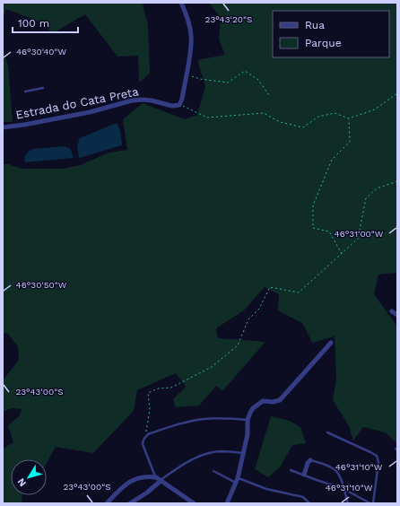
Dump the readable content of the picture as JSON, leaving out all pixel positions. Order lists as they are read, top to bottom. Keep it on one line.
{"streets":{"street":["Estrada do Cata Preta"]},"legend":["Rua","Parque"],"scale_bar":"100 m","north":"bottom left","coordinates":["23°43'20\"S","46°30'40\"W","46°31'00\"W","46°30'50\"W","23°43'00\"S","46°31'10\"W"]}
